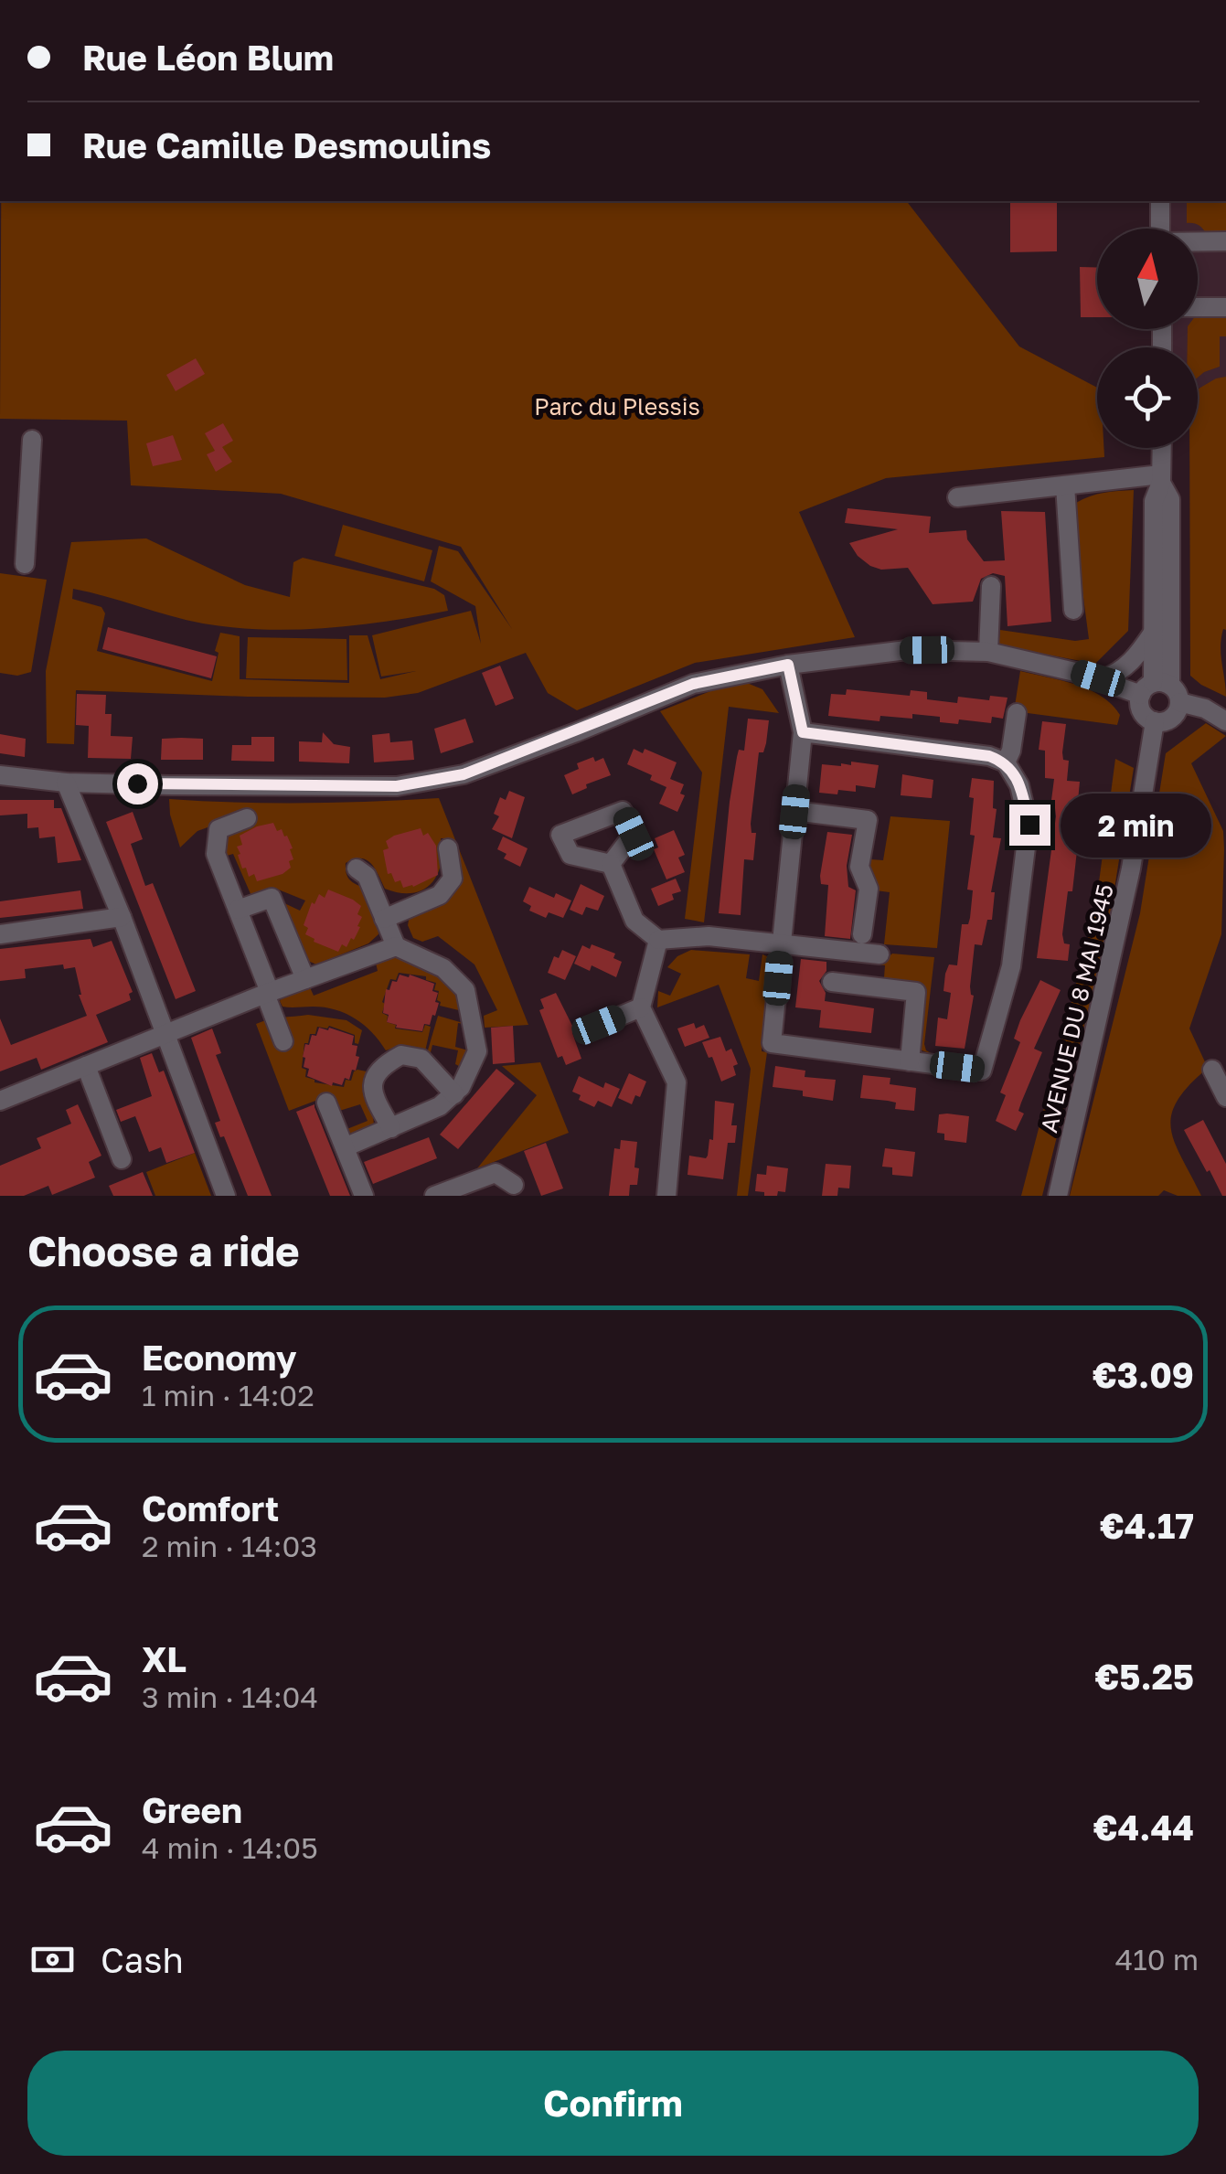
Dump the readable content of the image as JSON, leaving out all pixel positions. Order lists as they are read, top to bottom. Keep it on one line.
{"streets":{"street":["AVENUE DU 8 MAI 1945"]},"parks":["Parc du Plessis"],"north":"top","page":{"banner":["Rue Léon Blum","Rue Camille Desmoulins"],"bubble":"2 min","heading":"Choose a ride","list":[{"name":"Economy","note":"1 min · 14:02","value":"€3.09"},{"name":"Comfort","note":"2 min · 14:03","value":"€4.17"},{"name":"XL","note":"3 min · 14:04","value":"€5.25"},{"name":"Green","note":"4 min · 14:05","value":"€4.44"}],"pay":["Cash","410 m"],"buttons":"Confirm"}}
